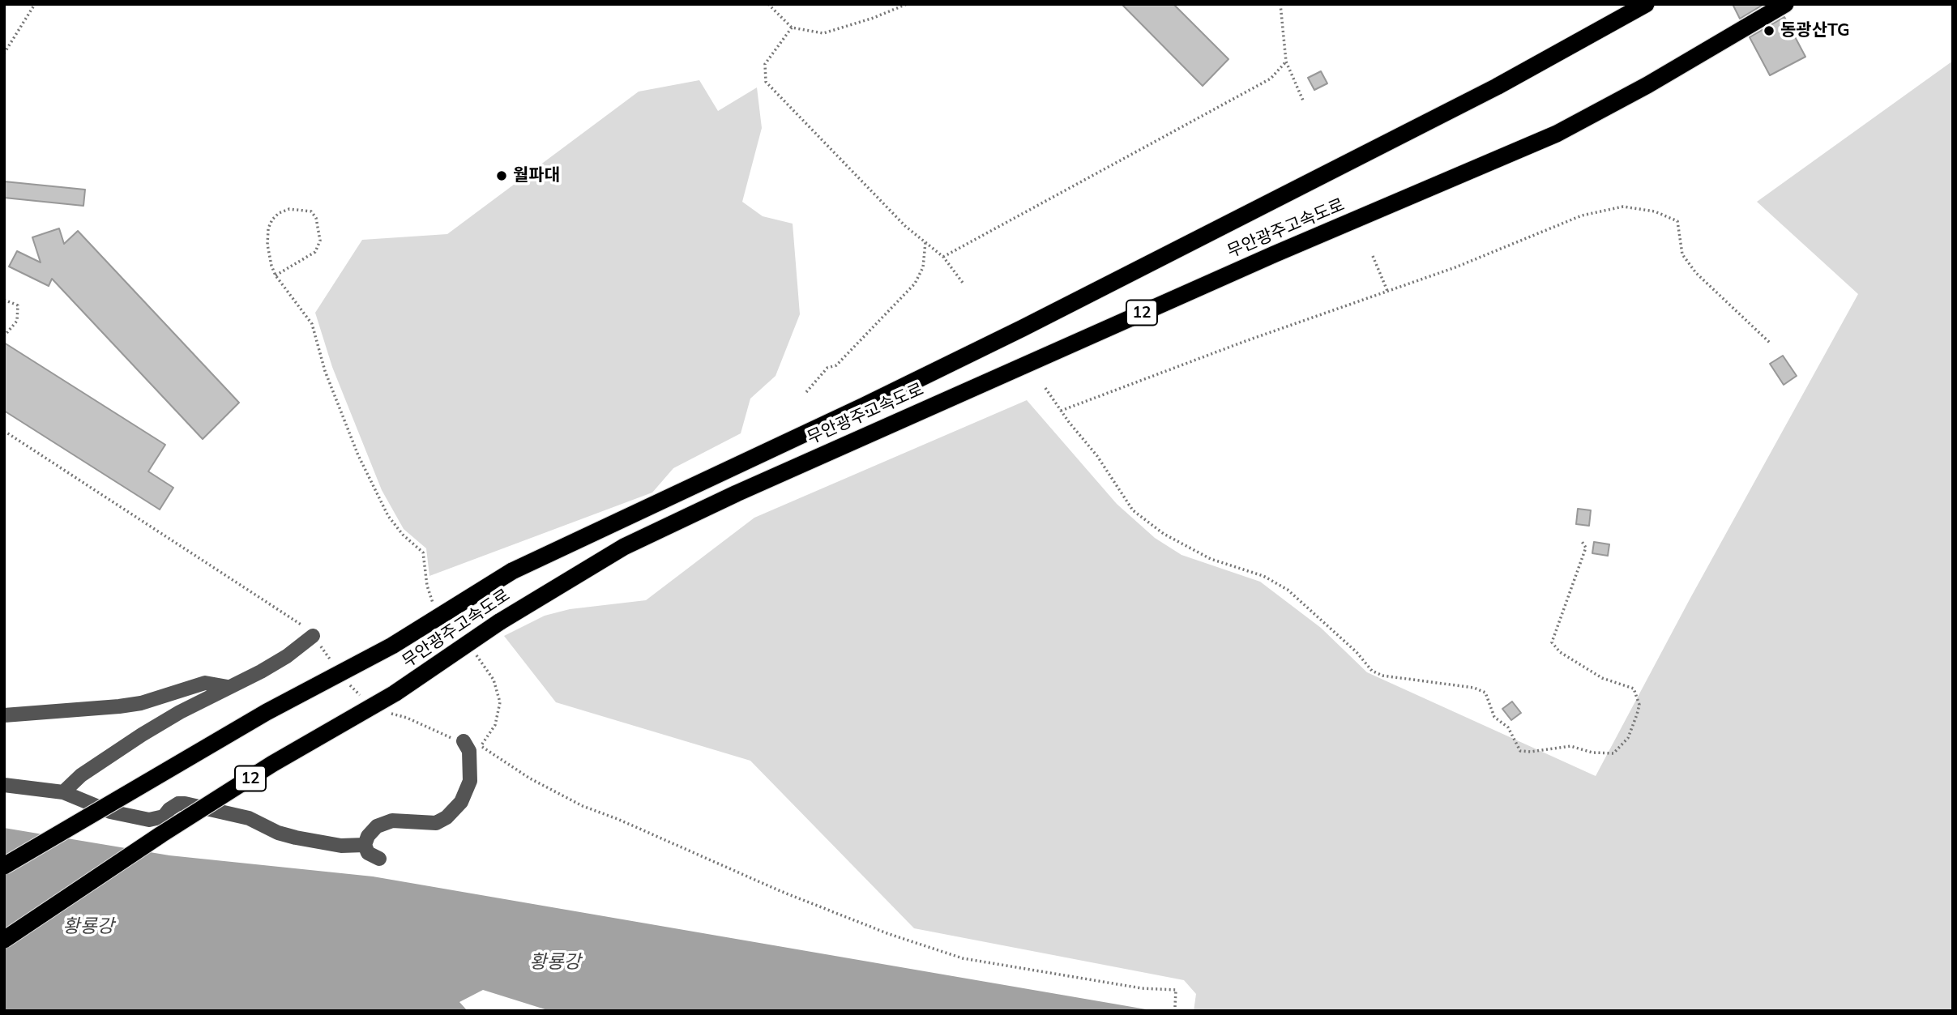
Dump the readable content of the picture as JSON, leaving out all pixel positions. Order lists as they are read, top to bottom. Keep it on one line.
{"streets":{"highway":["무안광주고속도로","12"]},"water":["황룡강"],"places":["동광산TG","월파대"]}
